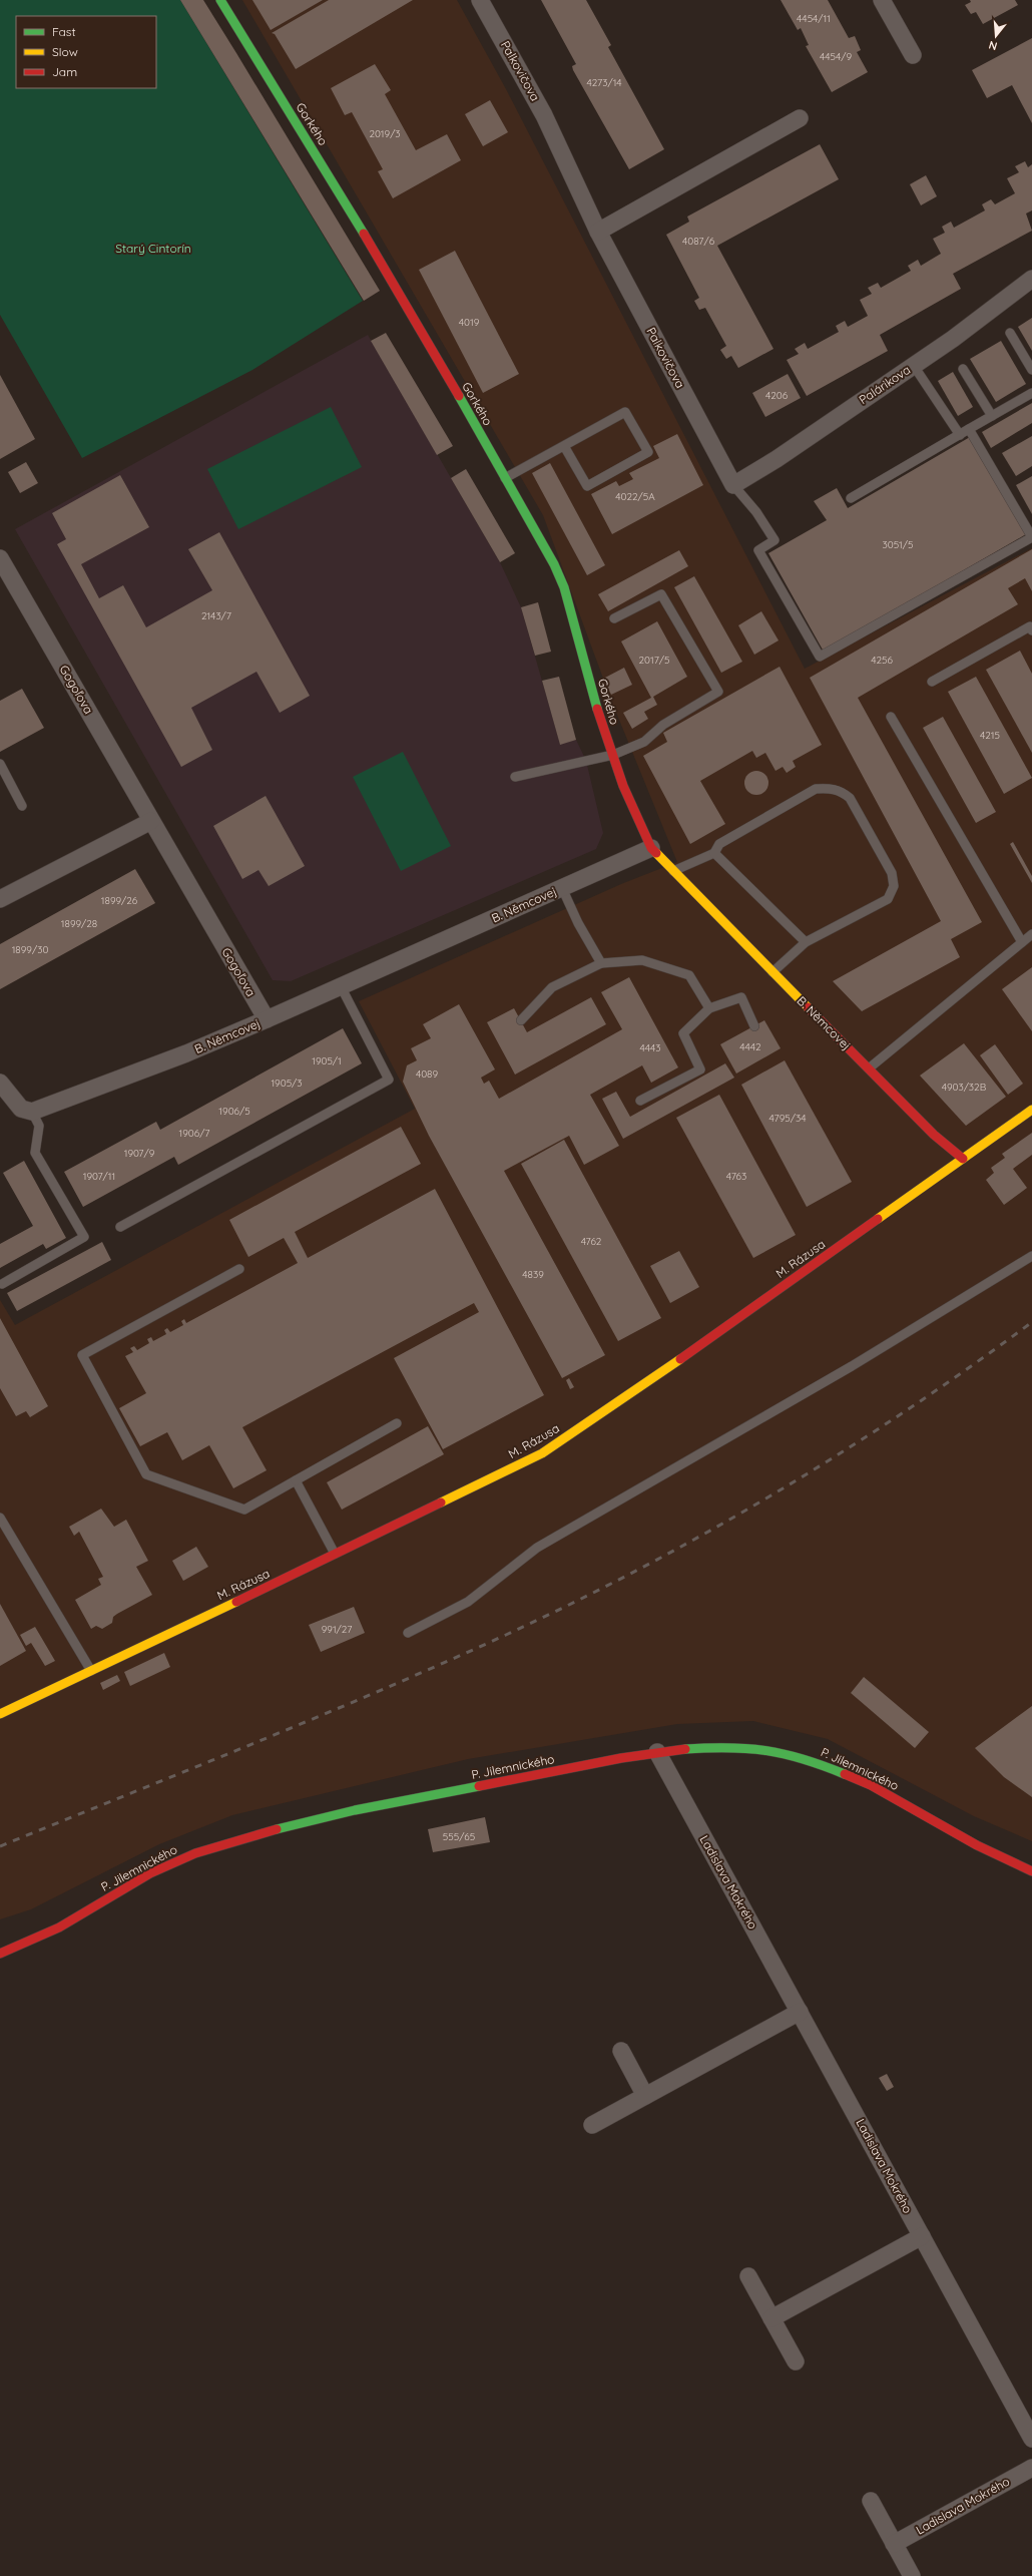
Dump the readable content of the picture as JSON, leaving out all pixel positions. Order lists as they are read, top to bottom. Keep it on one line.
{"streets":{"street":["Palkovičova","Gorkého","Palárikova","Gogoľova","B. Němcovej","M. Rázusa","P. Jilemnického","Ladislava Mokrého"]},"crossings":[["Palkovičova","Palárikova"],["Gorkého","B. Němcovej"],["Gogoľova","B. Němcovej"],["B. Němcovej","M. Rázusa"],["P. Jilemnického","Ladislava Mokrého"]],"parks":["Starý Cintorín"],"house_numbers":["4454/11","4454/9","4273/14","2019/3","4087/6","4019","4206","4022/5A","3051/5","2143/7","2017/5","4256","4215","1899/26","1899/28","1899/30","4442","4443","1905/1","4089","1905/3","4903/32B","1906/5","4795/34","1906/7","1907/9","1907/11","4763","4762","4839","991/27","555/65"],"legend":["Fast","Slow","Jam"],"north":"bottom"}
